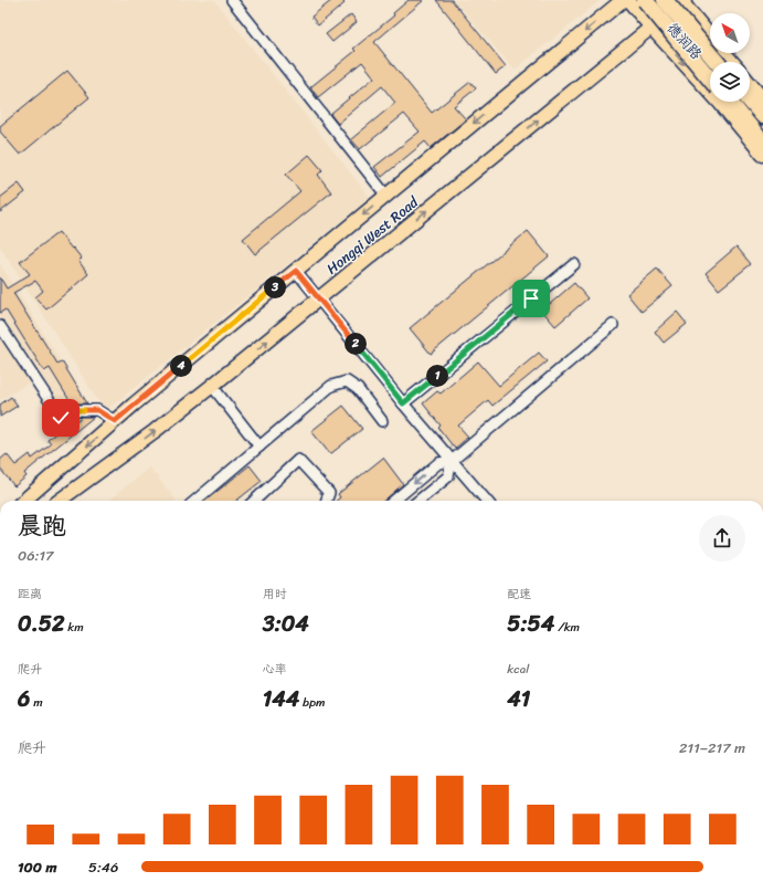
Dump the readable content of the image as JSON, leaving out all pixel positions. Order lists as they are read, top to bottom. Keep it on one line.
{"streets":{"main road":["德润路","Hongqi West Road"]},"crossings":[["德润路","Hongqi West Road"]],"north":"top left","page":{"pins":["3","2","4","1"],"heading":["晨跑","06:17"],"stats":[["距离","0.52 km"],["用时","3:04"],["配速","5:54 /km"],["爬升","6 m"],["心率","144 bpm"],["kcal","41"]],"chart":["爬升","211–217 m"],"list":[{"name":"100 m","note":"5:46"}]}}
